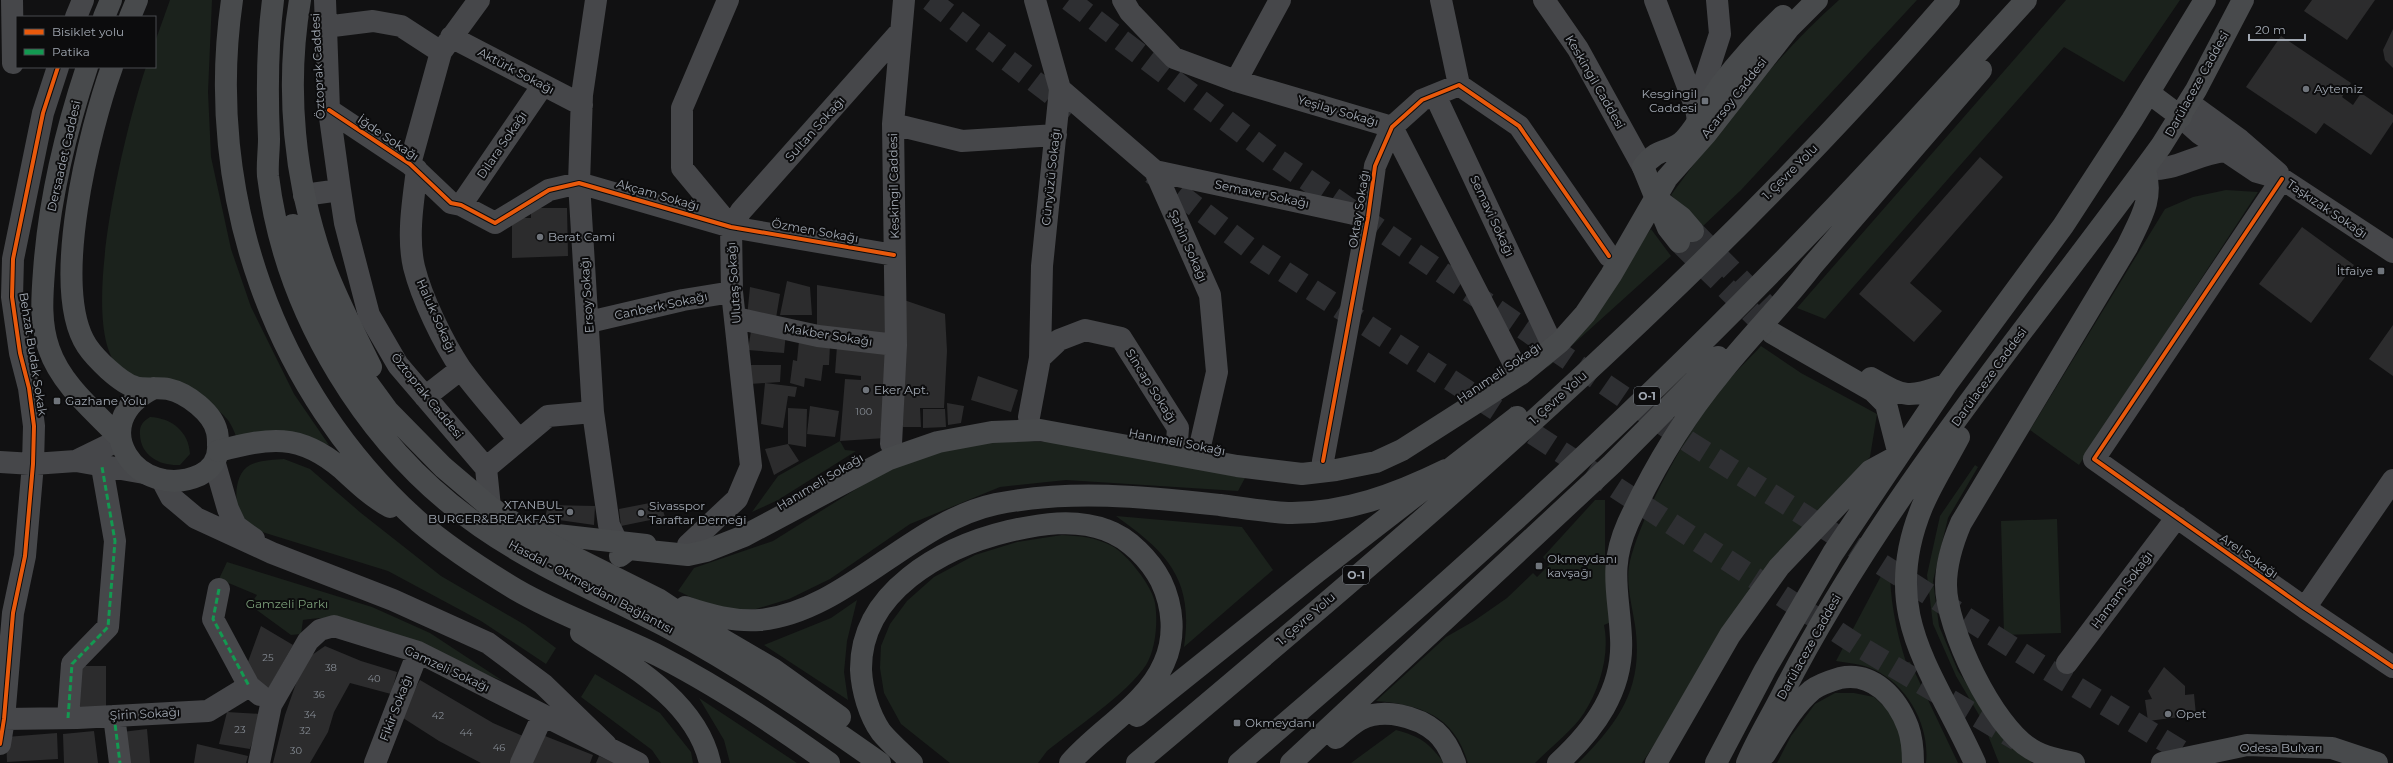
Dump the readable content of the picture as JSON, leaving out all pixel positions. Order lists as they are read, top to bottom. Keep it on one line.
{"streets":{"main road":["Darülaceze Caddesi","Acarsoy Caddesi","Dersaadet Caddesi","1. Çevre Yolu","Hanımeli Sokağı","O-1","Hasdal - Okmeydanı Bağlantısı","Odesa Bulvarı"],"street":["Öztoprak Caddesi","Aktürk Sokağı","Keskingil Caddesi","Yeşilay Sokağı","Sultan Sokağı","İğde Sokağı","Dilara Sokağı","Günyüzü Sokağı","Semaver Sokağı","Akçam Sokağı","Oktay Sokağı","Taşkızak Sokağı","Semavi Sokağı","Özmen Sokağı","Şahin Sokağı","Ulutaş Sokağı","Ersoy Sokağı","Canberk Sokağı","Haluk Sokağı","Makber Sokağı","Behzat Budak Sokak","Sincap Sokağı","Arel Sokağı","Hamam Sokağı","Gamzeli Sokağı","Fikir Sokağı","Şirin Sokağı"]},"crossings":[["Öztoprak Caddesi","Aktürk Sokağı"],["Öztoprak Caddesi","İğde Sokağı"],["Aktürk Sokağı","Dilara Sokağı"],["Aktürk Sokağı","Ersoy Sokağı"],["Aktürk Sokağı","Haluk Sokağı"],["Keskingil Caddesi","Acarsoy Caddesi"],["Keskingil Caddesi","Sultan Sokağı"],["Keskingil Caddesi","Özmen Sokağı"],["Keskingil Caddesi","Makber Sokağı"],["Keskingil Caddesi","Hanımeli Sokağı"],["Darülaceze Caddesi","Taşkızak Sokağı"],["Acarsoy Caddesi","Hanımeli Sokağı"],["Yeşilay Sokağı","Oktay Sokağı"],["Yeşilay Sokağı","Hanımeli Sokağı"],["Sultan Sokağı","Akçam Sokağı"],["Sultan Sokağı","Özmen Sokağı"],["Sultan Sokağı","Ulutaş Sokağı"],["İğde Sokağı","Dilara Sokağı"],["İğde Sokağı","Akçam Sokağı"],["İğde Sokağı","Ersoy Sokağı"],["İğde Sokağı","Haluk Sokağı"],["Günyüzü Sokağı","Şahin Sokağı"],["Günyüzü Sokağı","Sincap Sokağı"],["Semaver Sokağı","Oktay Sokağı"],["Semaver Sokağı","Şahin Sokağı"],["Akçam Sokağı","Özmen Sokağı"],["Akçam Sokağı","Ulutaş Sokağı"],["Akçam Sokağı","Ersoy Sokağı"],["Oktay Sokağı","Semavi Sokağı"],["Oktay Sokağı","Hanımeli Sokağı"],["Taşkızak Sokağı","Arel Sokağı"],["Semavi Sokağı","Hanımeli Sokağı"],["Özmen Sokağı","Ulutaş Sokağı"],["Şahin Sokağı","Hanımeli Sokağı"],["Ulutaş Sokağı","Canberk Sokağı"],["Ulutaş Sokağı","Makber Sokağı"],["Ulutaş Sokağı","Hanımeli Sokağı"],["Ersoy Sokağı","Canberk Sokağı"],["Ersoy Sokağı","Hanımeli Sokağı"],["Behzat Budak Sokak","Şirin Sokağı"],["Hanımeli Sokağı","Sincap Sokağı"],["Arel Sokağı","Hamam Sokağı"],["Gamzeli Sokağı","Fikir Sokağı"]],"parks":["Gamzeli Parkı"],"places":{"other":["Aytemiz","Berat Cami","Eker Apt.","XTANBUL BURGER&BREAKFAST","Sivasspor Taraftar Derneği","Opet"],"transit":["Kesgingil Caddesi","İtfaiye","Gazhane Yolu","Okmeydanı kavşağı","Okmeydanı"]},"house_numbers":["100","25","38","40","36","34","42","23","32","44","46","30"],"legend":["Bisiklet yolu","Patika"],"scale_bar":"20 m"}
